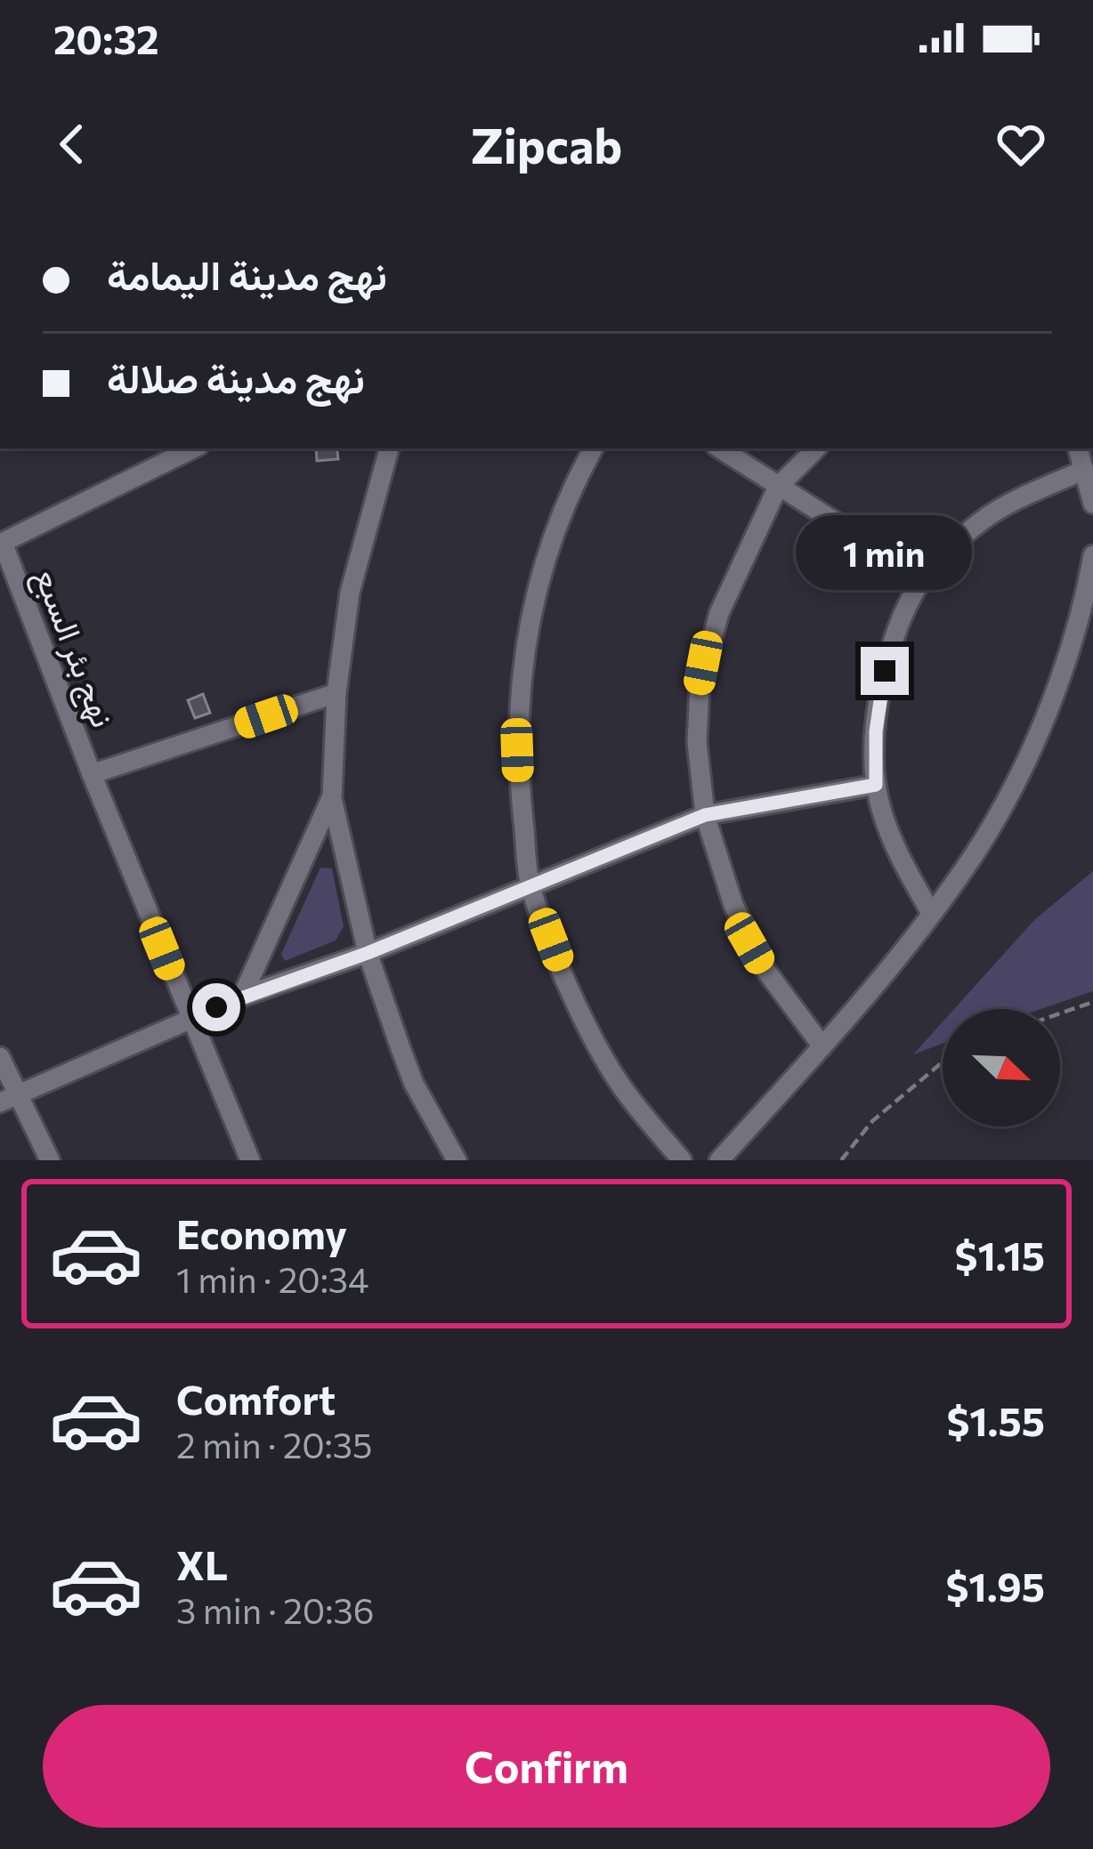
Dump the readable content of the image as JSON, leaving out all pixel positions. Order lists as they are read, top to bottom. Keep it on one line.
{"streets":{"street":["نهج بئر السبع"]},"north":"bottom right","page":{"status":"20:32","header":"Zipcab","banner":["نهج مدينة اليمامة","نهج مدينة صلالة"],"bubble":"1 min","list":[{"name":"Economy","note":"1 min · 20:34","value":"$1.15"},{"name":"Comfort","note":"2 min · 20:35","value":"$1.55"},{"name":"XL","note":"3 min · 20:36","value":"$1.95"}],"buttons":"Confirm"}}
